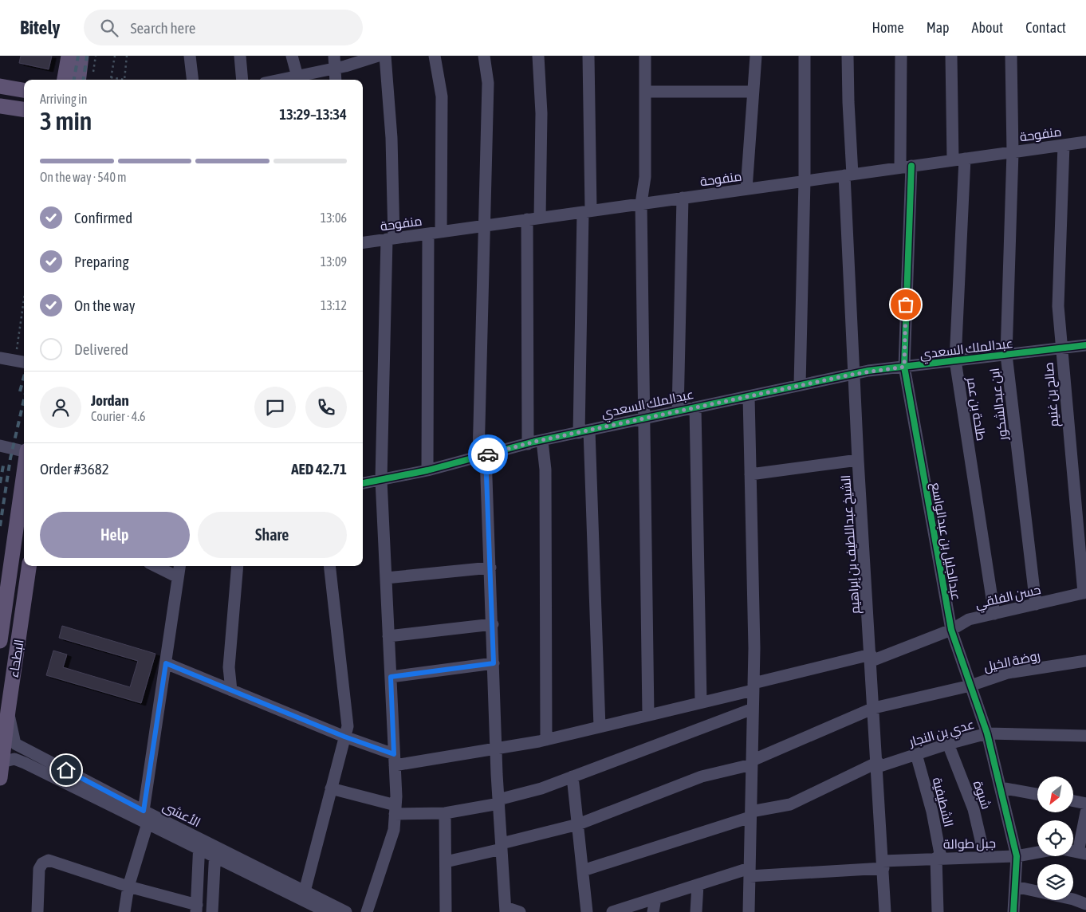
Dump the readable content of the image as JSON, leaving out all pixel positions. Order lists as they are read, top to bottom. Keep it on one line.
{"streets":{"main road":["البطحاء"],"street":["منفوحة","عبدالملك السعدي","صالح بن غنيم","ابن عبدالشكور","طلحة بن عمر","عبدالجليل بن عبدالواسع","الشيخ عبداللطيف بن إبراهيم","حسن الفلقي","روضة الخيل","عدي بن النجار","شبوة","الشطيفية","الأعشى","جبل طوالة"]},"crossings":[["منفوحة","صالح بن غنيم"],["منفوحة","ابن عبدالشكور"],["منفوحة","طلحة بن عمر"],["منفوحة","عبدالجليل بن عبدالواسع"],["منفوحة","الشيخ عبداللطيف بن إبراهيم"],["عبدالملك السعدي","صالح بن غنيم"],["عبدالملك السعدي","ابن عبدالشكور"],["عبدالملك السعدي","طلحة بن عمر"],["عبدالملك السعدي","عبدالجليل بن عبدالواسع"],["عبدالملك السعدي","الشيخ عبداللطيف بن إبراهيم"],["صالح بن غنيم","حسن الفلقي"],["ابن عبدالشكور","حسن الفلقي"],["طلحة بن عمر","حسن الفلقي"],["عبدالجليل بن عبدالواسع","حسن الفلقي"],["عبدالجليل بن عبدالواسع","روضة الخيل"],["عبدالجليل بن عبدالواسع","عدي بن النجار"],["عبدالجليل بن عبدالواسع","جبل طوالة"],["الشيخ عبداللطيف بن إبراهيم","حسن الفلقي"],["الشيخ عبداللطيف بن إبراهيم","روضة الخيل"],["الشيخ عبداللطيف بن إبراهيم","عدي بن النجار"],["الشيخ عبداللطيف بن إبراهيم","جبل طوالة"],["البطحاء","الأعشى"],["عدي بن النجار","شبوة"],["عدي بن النجار","الشطيفية"],["شبوة","جبل طوالة"],["الشطيفية","جبل طوالة"]],"north":"bottom left","page":{"header":"Bitely","search":"Search here","nav":["Home","Map","About","Contact"],"heading":["3 min","Arriving in","13:29–13:34"],"panel":["Jordan","Courier · 4.6","Order #3682","AED 42.71"],"bar":"On the way · 540 m","list":[["Confirmed","13:06"],["Preparing","13:09"],["On the way","13:12"],"Delivered"],"buttons":["Help","Share"]}}
